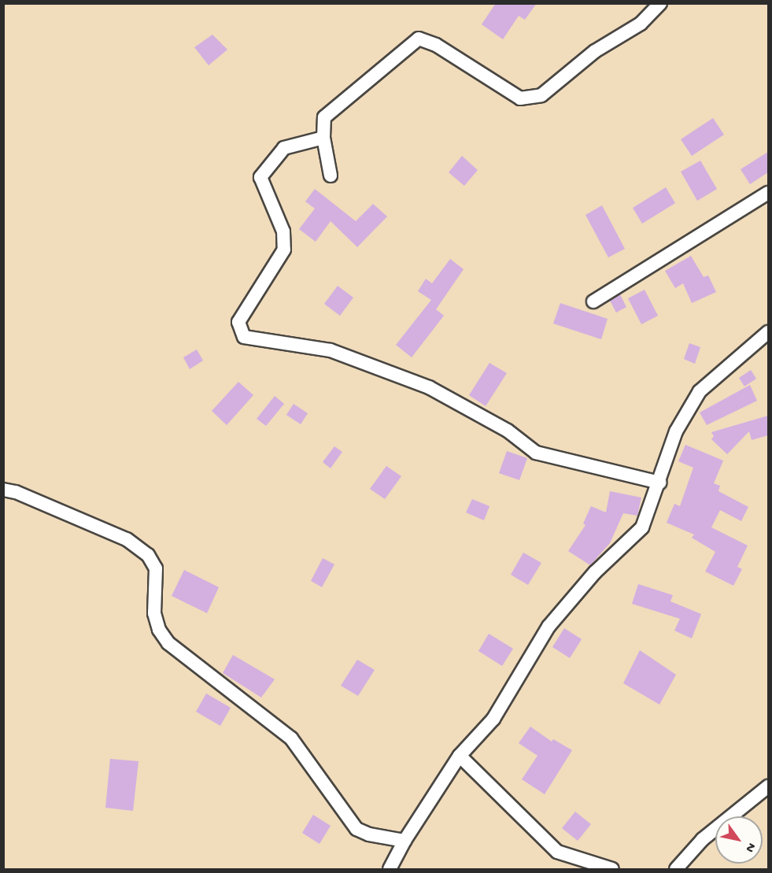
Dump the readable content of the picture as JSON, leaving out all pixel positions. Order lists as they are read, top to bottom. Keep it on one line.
{"north":"bottom right"}
